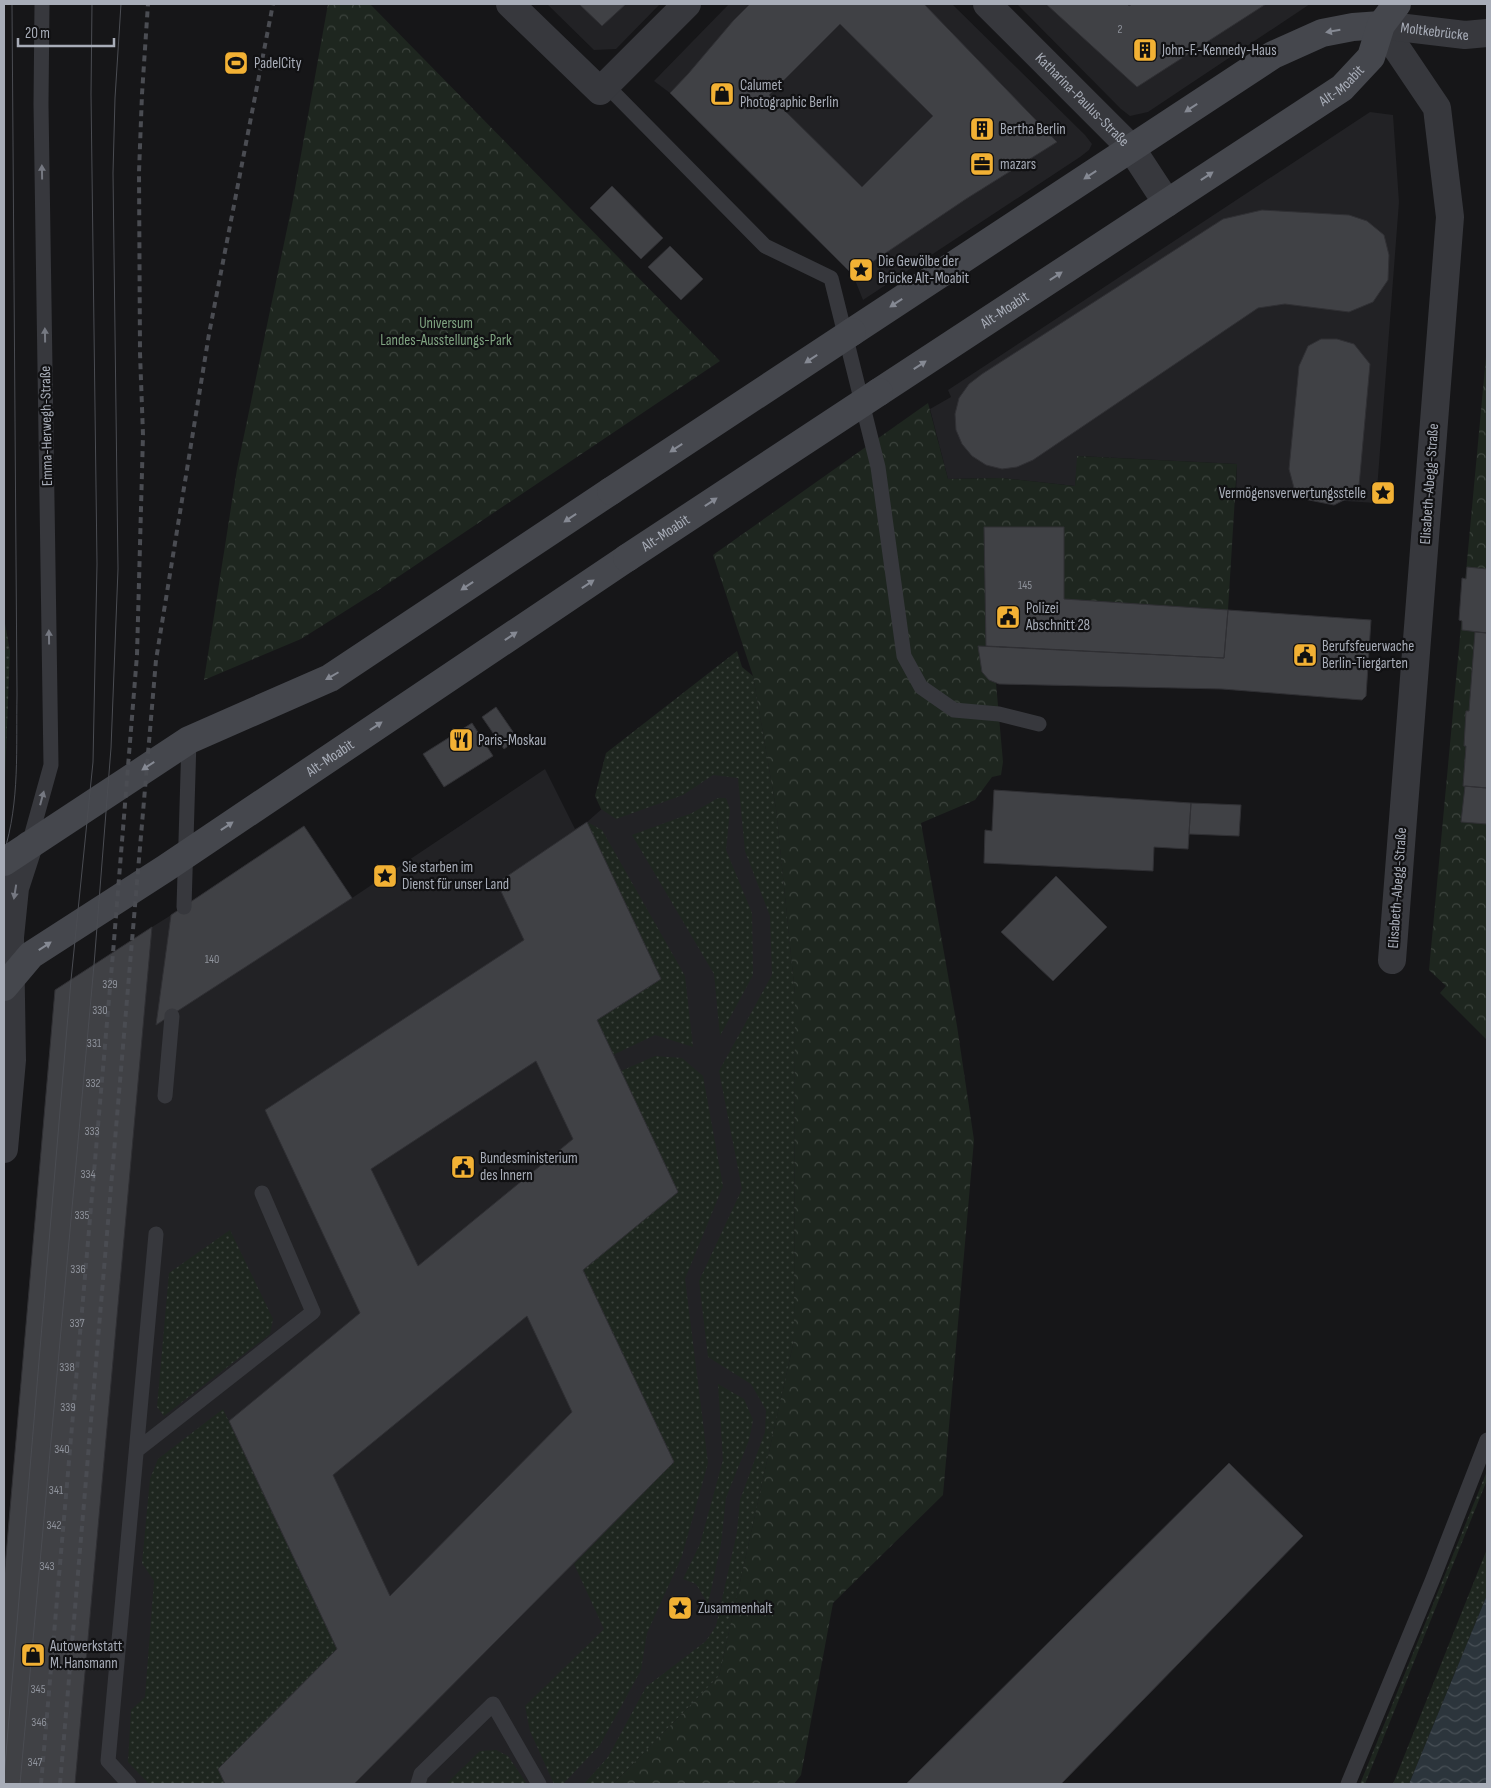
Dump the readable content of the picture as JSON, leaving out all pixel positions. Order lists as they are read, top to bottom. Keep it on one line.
{"streets":{"street":["Moltkebrücke","Alt-Moabit","Katharina-Paulus-Straße","Elisabeth-Abegg-Straße"],"lane":["Emma-Herwegh-Straße"]},"crossings":[["Moltkebrücke","Alt-Moabit"],["Moltkebrücke","Elisabeth-Abegg-Straße"],["Alt-Moabit","Katharina-Paulus-Straße"],["Alt-Moabit","Elisabeth-Abegg-Straße"]],"one_way":["Emma-Herwegh-Straße"],"parks":["Universum Landes-Ausstellungs-Park"],"places":{"building":["John-F.-Kennedy-Haus","Bertha Berlin"],"sports":["PadelCity"],"shop":["Calumet Photographic Berlin","Autowerkstatt M. Hansmann"],"office":["mazars"],"place":["Die Gewölbe der Brücke Alt-Moabit","Vermögensverwertungsstelle","Sie starben im Dienst für unser Land","Zusammenhalt"],"public building":["Polizei Abschnitt 28","Berufsfeuerwache Berlin-Tiergarten","Bundesministerium des Innern"],"restaurant":["Paris-Moskau"]},"house_numbers":["2","145","140","329","330","331","332","333","334","335","336","337","338","339","340","341","342","343","345","346","347"],"scale_bar":"20 m"}
